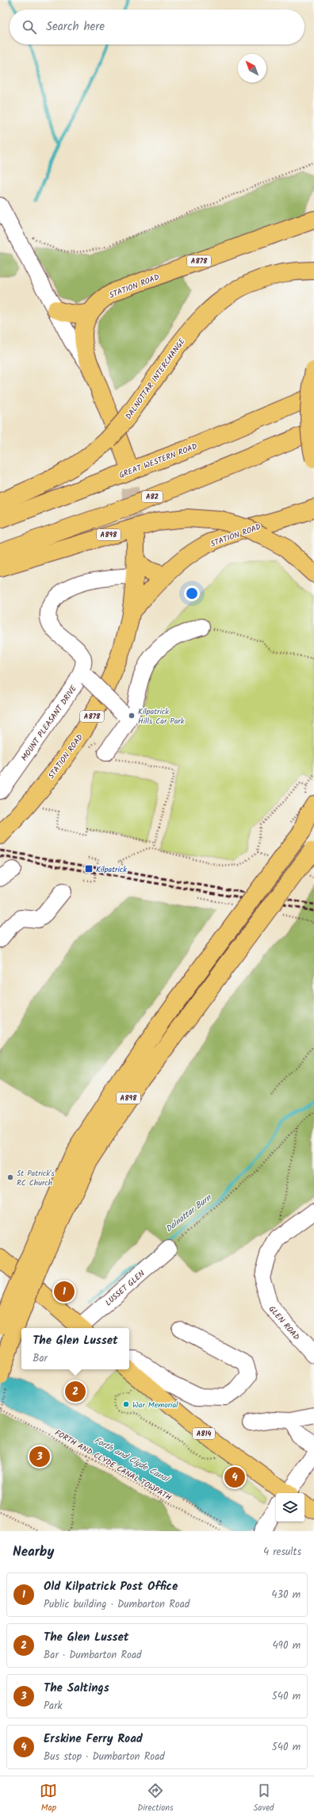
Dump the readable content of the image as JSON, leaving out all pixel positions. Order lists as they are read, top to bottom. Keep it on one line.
{"streets":{"main road":["A878","STATION ROAD","DALNOTTAR INTERCHANGE","GREAT WESTERN ROAD","A82","A898","A814"],"street":["MOUNT PLEASANT DRIVE","LUSSET GLEN","GLEN ROAD"],"path":["FORTH AND CLYDE CANAL TOWPATH"]},"crossings":[["STATION ROAD","MOUNT PLEASANT DRIVE"]],"water":["Dalnottar Burn","Forth and Clyde Canal"],"places":{"other":["Kilpatrick Hills Car Park","St Patrick's RC Church","War Memorial"],"transit":["Kilpatrick"]},"north":"top left","page":{"search":"Search here","pins":["1","2","3","4"],"popup":["The Glen Lusset","Bar"],"heading":["Nearby","4 results"],"list":[{"mark":"1","name":"Old Kilpatrick Post Office","note":"Public building · Dumbarton Road","value":"430 m"},{"mark":"2","name":"The Glen Lusset","note":"Bar · Dumbarton Road","value":"490 m"},{"mark":"3","name":"The Saltings","note":"Park","value":"540 m"},{"mark":"4","name":"Erskine Ferry Road","note":"Bus stop · Dumbarton Road","value":"540 m"}],"nav":["Map","Directions","Saved"]}}
